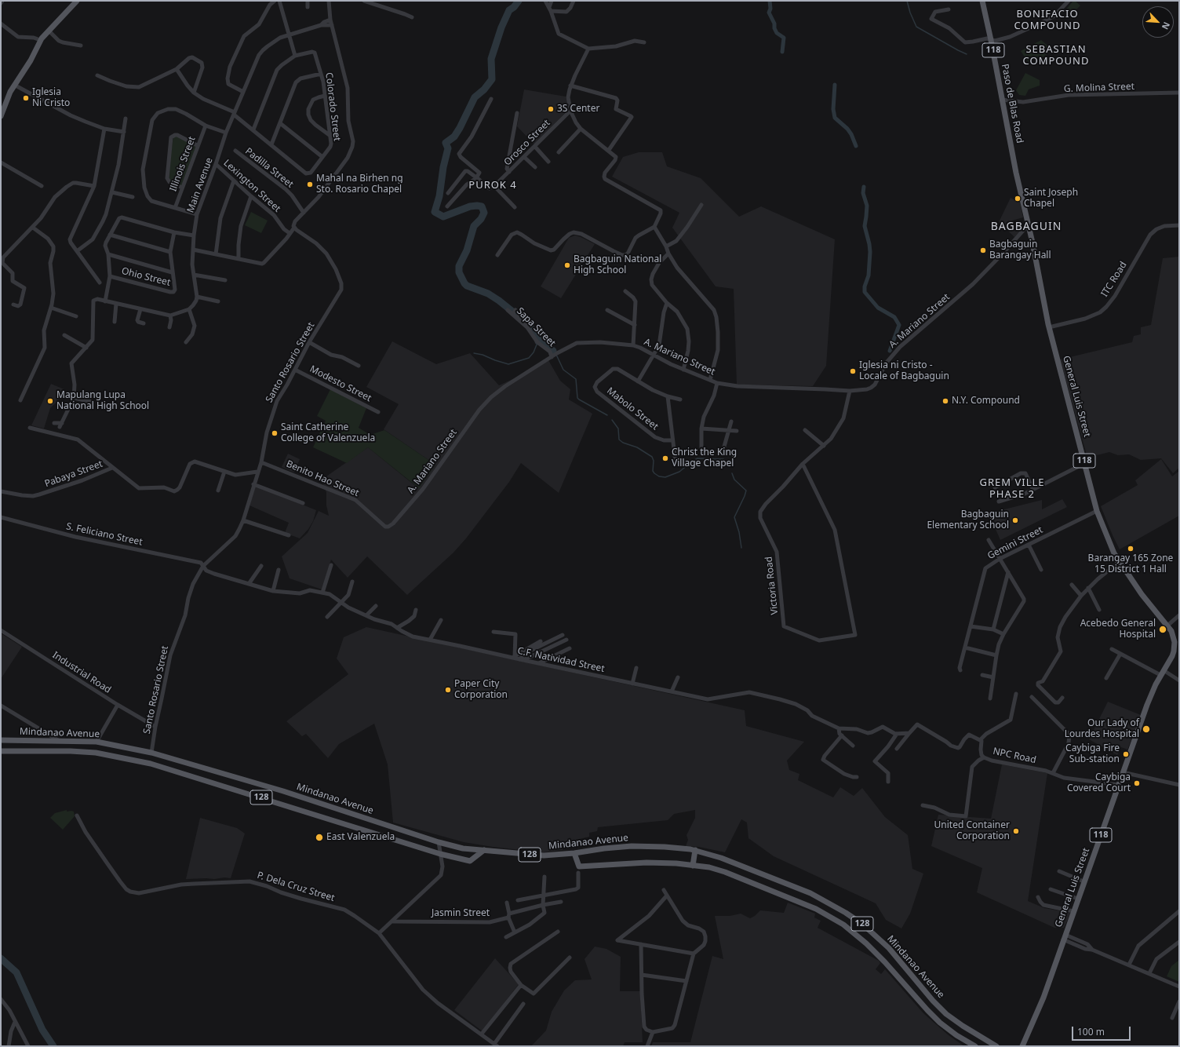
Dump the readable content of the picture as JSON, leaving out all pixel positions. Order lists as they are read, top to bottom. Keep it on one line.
{"streets":{"main road":["118","Paso de Blas Road","General Luis Street","Mindanao Avenue","128"],"street":["G. Molina Street","Colorado Street","Orosco Street","Illinois Street","Padilla Street","Main Avenue","Lexington Street","Ohio Street","ITC Road","A. Mariano Street","Sapa Street","Santo Rosario Street","Modesto Street","Mabolo Street","Pabaya Street","Benito Hao Street","S. Feliciano Street","Gemini Street","Victoria Road","C.F. Natividad Street","Industrial Road","NPC Road","P. Dela Cruz Street","Jasmin Street"]},"crossings":[["G. Molina Street","Paso de Blas Road"],["Paso de Blas Road","General Luis Street"],["Colorado Street","Main Avenue"],["Main Avenue","Lexington Street"],["ITC Road","General Luis Street"],["A. Mariano Street","Sapa Street"],["A. Mariano Street","General Luis Street"],["A. Mariano Street","Benito Hao Street"],["A. Mariano Street","Victoria Road"],["Santo Rosario Street","Modesto Street"],["Santo Rosario Street","Pabaya Street"],["Santo Rosario Street","Benito Hao Street"],["Santo Rosario Street","S. Feliciano Street"],["Santo Rosario Street","C.F. Natividad Street"],["Santo Rosario Street","Industrial Road"],["Santo Rosario Street","Mindanao Avenue"],["General Luis Street","Gemini Street"],["General Luis Street","NPC Road"],["S. Feliciano Street","C.F. Natividad Street"]],"districts":["BONIFACIO COMPOUND","SEBASTIAN COMPOUND","PUROK 4","BAGBAGUIN","GREM VILLE PHASE 2"],"places":["Iglesia Ni Cristo","3S Center","Mahal na Birhen ng Sto. Rosario Chapel","Saint Joseph Chapel","Bagbaguin Barangay Hall","Bagbaguin National High School","Iglesia ni Cristo - Locale of Bagbaguin","Mapulang Lupa National High School","N.Y. Compound","Saint Catherine College of Valenzuela","Christ the King Village Chapel","Bagbaguin Elementary School","Barangay 165 Zone 15 District 1 Hall","Acebedo General Hospital","Paper City Corporation","Our Lady of Lourdes Hospital","Caybiga Fire Sub-station","Caybiga Covered Court","United Container Corporation","East Valenzuela"],"scale_bar":"100 m","north":"bottom right"}
